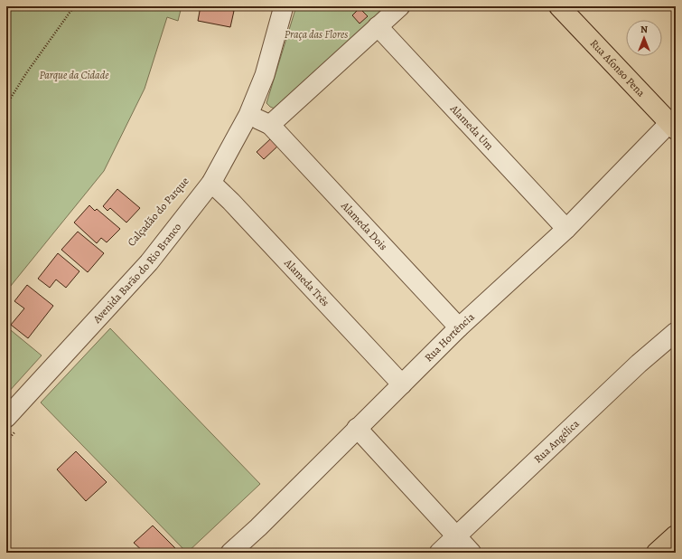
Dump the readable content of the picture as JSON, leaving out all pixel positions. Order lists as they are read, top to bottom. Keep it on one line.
{"streets":{"main road":["Rua Afonso Pena"],"street":["Alameda Um","Alameda Dois","Avenida Barão do Rio Branco","Alameda Três","Rua Hortência","Rua Angélica"]},"crossings":[["Rua Afonso Pena","Rua Hortência"],["Alameda Um","Rua Hortência"],["Alameda Dois","Rua Hortência"],["Avenida Barão do Rio Branco","Alameda Três"],["Alameda Três","Rua Hortência"]],"parks":["Praça das Flores","Parque da Cidade"],"north":"top"}
